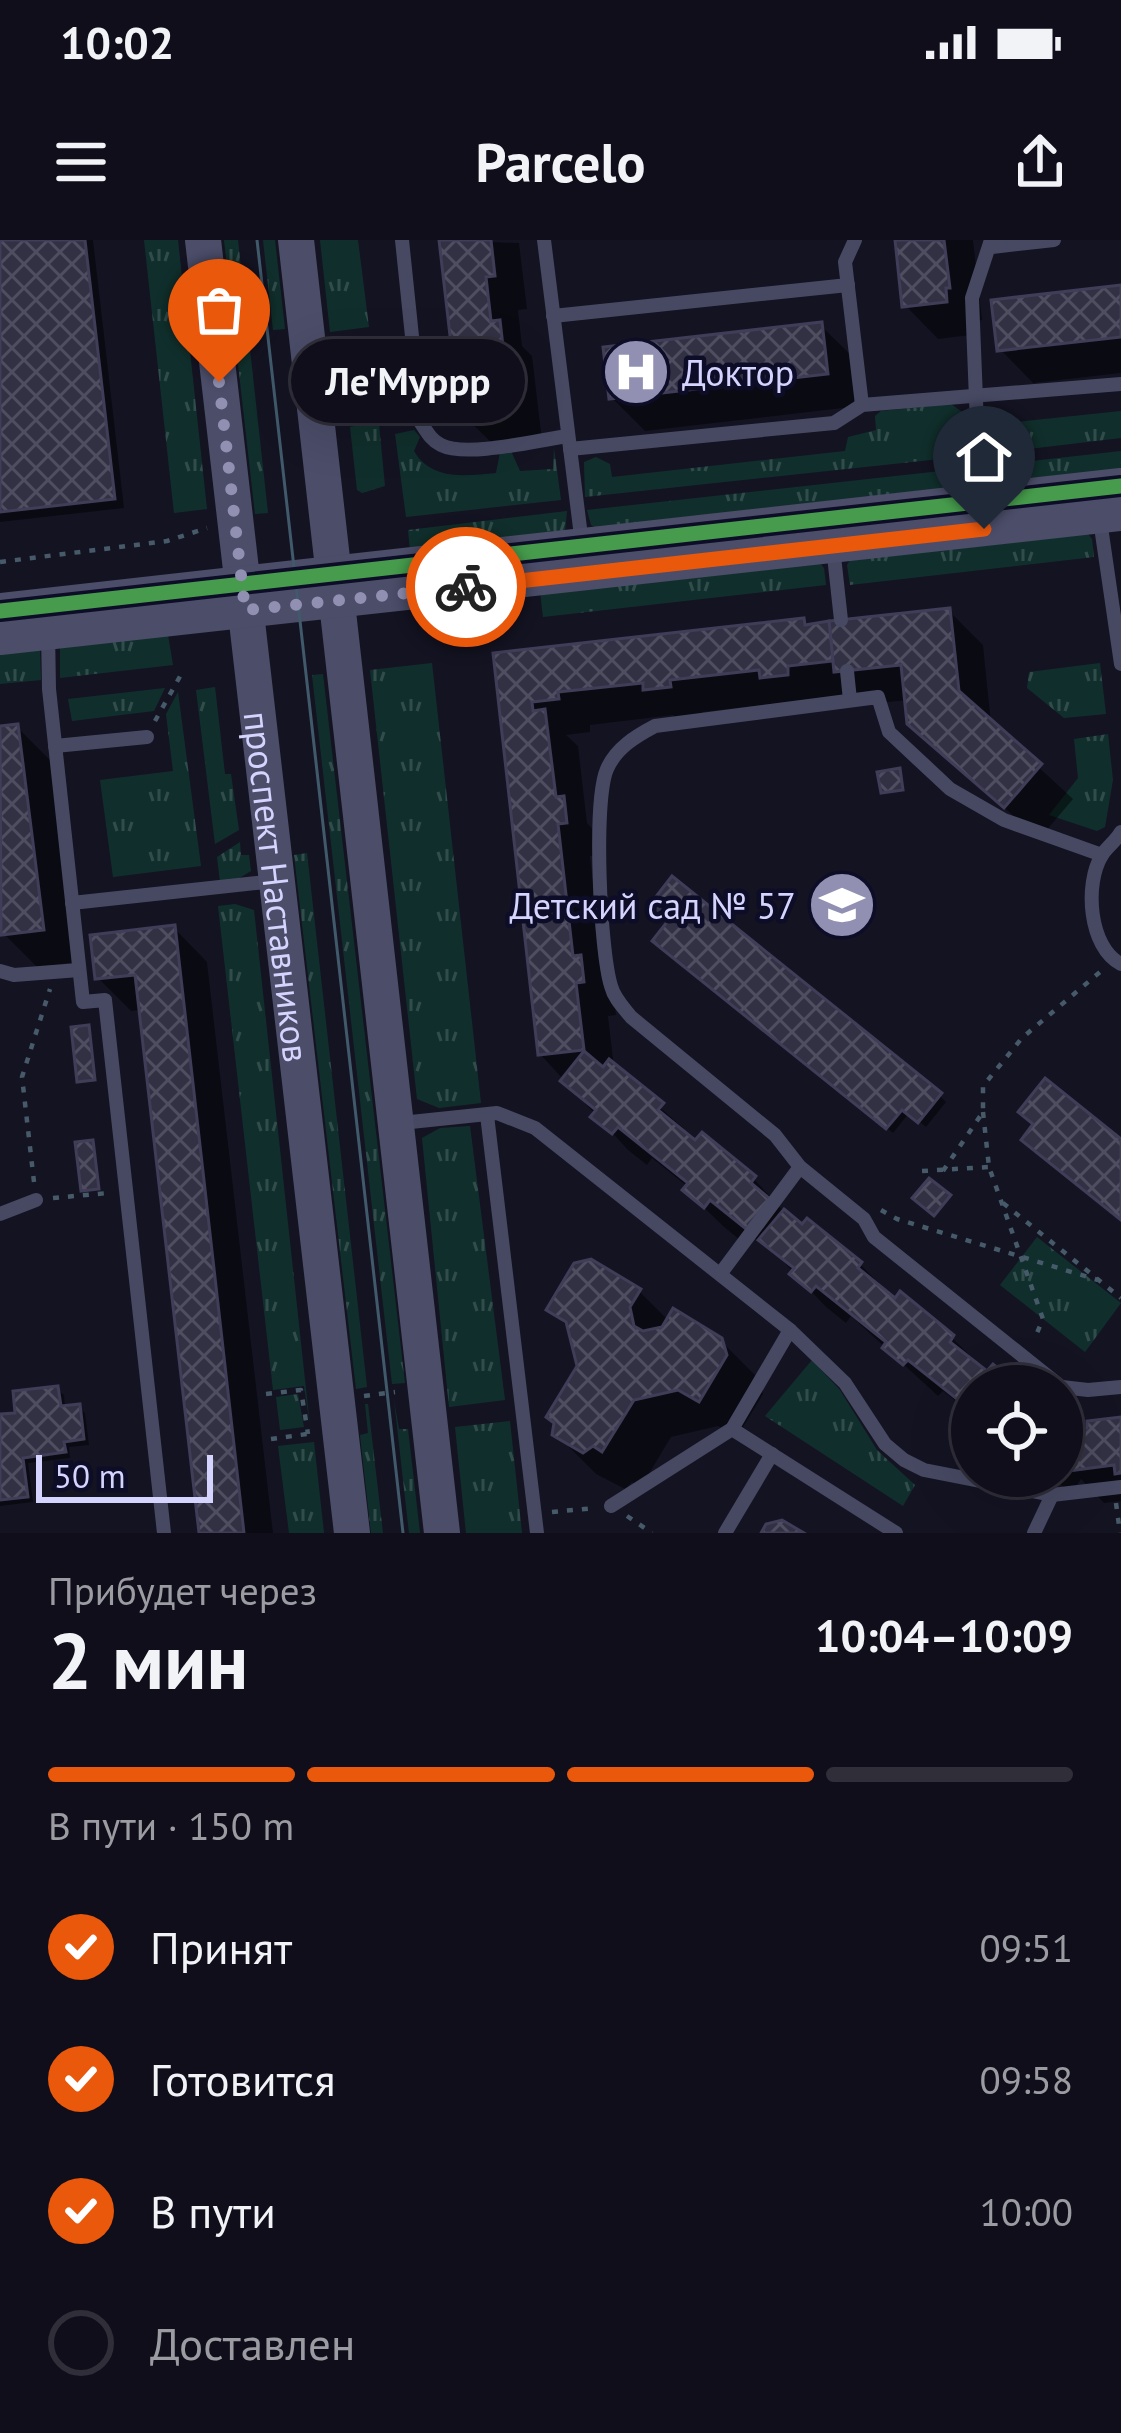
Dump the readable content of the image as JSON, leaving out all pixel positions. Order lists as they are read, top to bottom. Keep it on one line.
{"streets":{"main road":["проспект Наставников"]},"places":{"hospital":["Доктор"],"other":["Ле'Муррр"],"school or university":["Детский сад № 57"]},"scale_bar":"50 m","page":{"status":"10:02","header":"Parcelo","bubble":"Ле'Муррр","scale":"50 m","heading":["2 мин","Прибудет через","10:04–10:09"],"bar":"В пути · 150 m","list":[["Принят","09:51"],["Готовится","09:58"],["В пути","10:00"],"Доставлен"]}}
